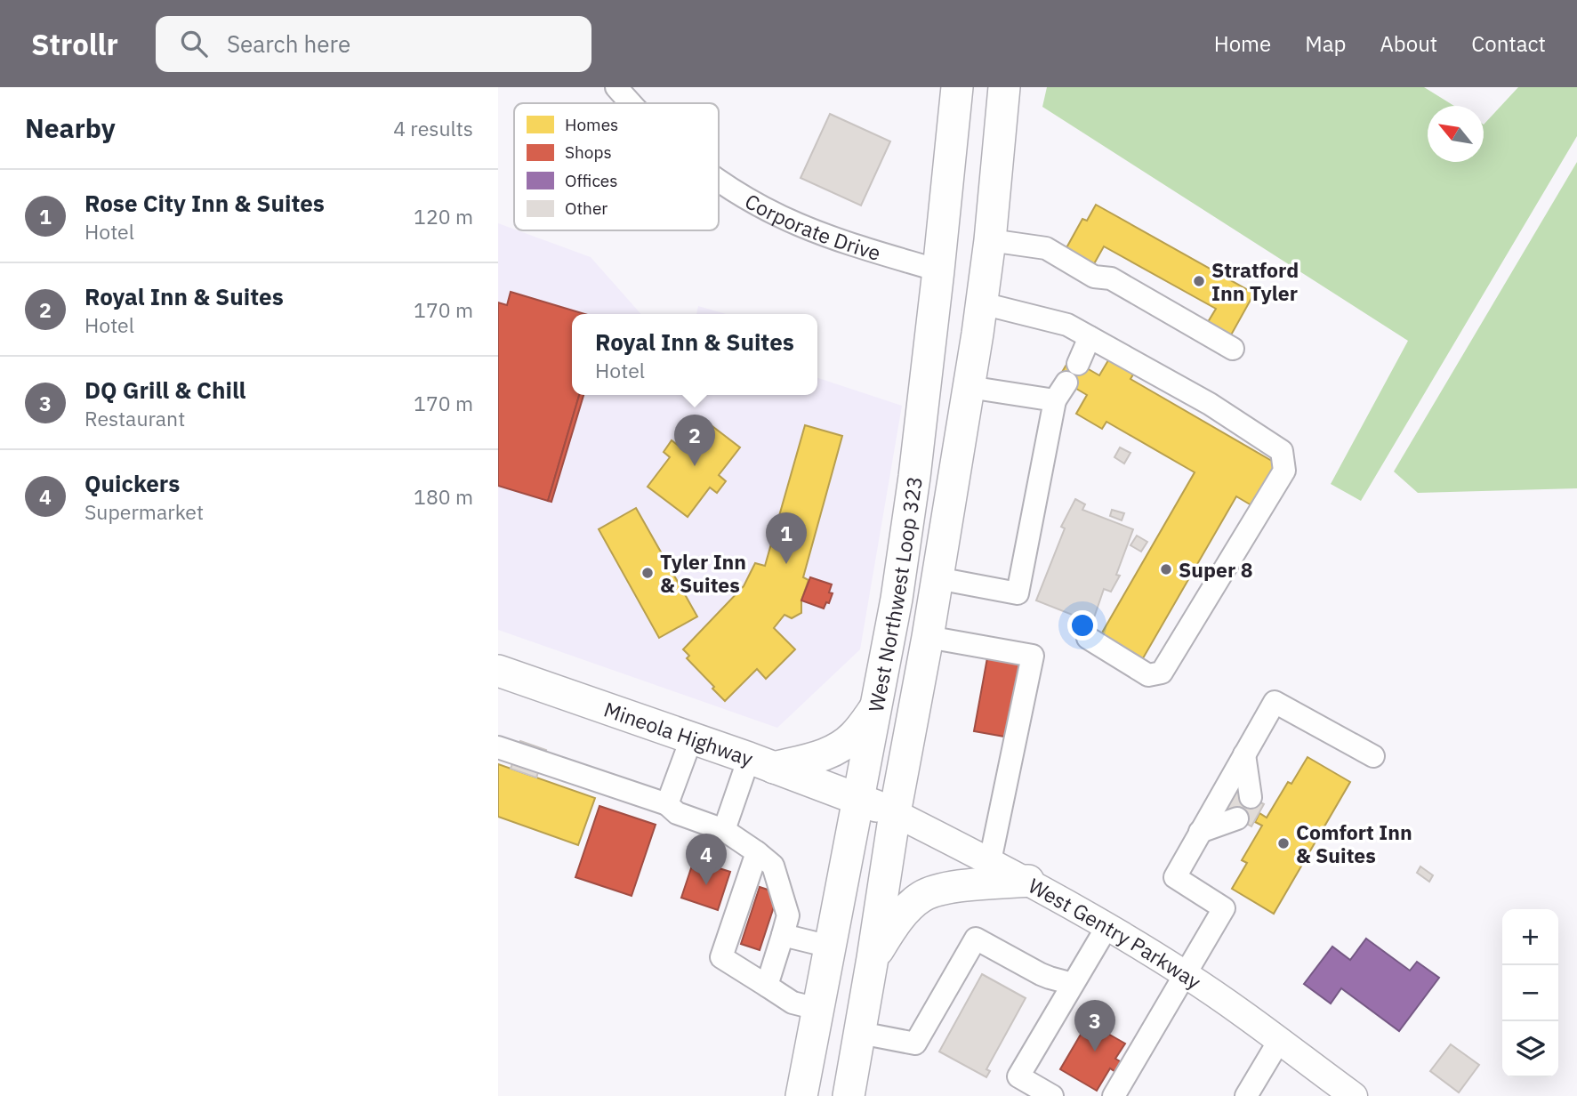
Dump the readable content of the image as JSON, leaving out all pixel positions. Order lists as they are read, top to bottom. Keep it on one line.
{"streets":{"highway":["West Northwest Loop 323","Mineola Highway","West Gentry Parkway"],"street":["Corporate Drive"]},"crossings":[["Corporate Drive","West Northwest Loop 323"],["West Northwest Loop 323","Mineola Highway"],["West Northwest Loop 323","West Gentry Parkway"],["Mineola Highway","West Gentry Parkway"]],"places":["Stratford Inn Tyler","Super 8","Tyler Inn & Suites","Comfort Inn & Suites"],"legend":["Homes","Shops","Offices","Other"],"north":"top left","page":{"header":"Strollr","search":"Search here","nav":["Home","Map","About","Contact"],"heading":["Nearby","4 results"],"list":[{"mark":"1","name":"Rose City Inn & Suites","note":"Hotel","value":"120 m"},{"mark":"2","name":"Royal Inn & Suites","note":"Hotel","value":"170 m"},{"mark":"3","name":"DQ Grill & Chill","note":"Restaurant","value":"170 m"},{"mark":"4","name":"Quickers","note":"Supermarket","value":"180 m"}],"popup":["Royal Inn & Suites","Hotel"],"pins":["2","1","4","3"],"map_buttons":["+","−"]}}
